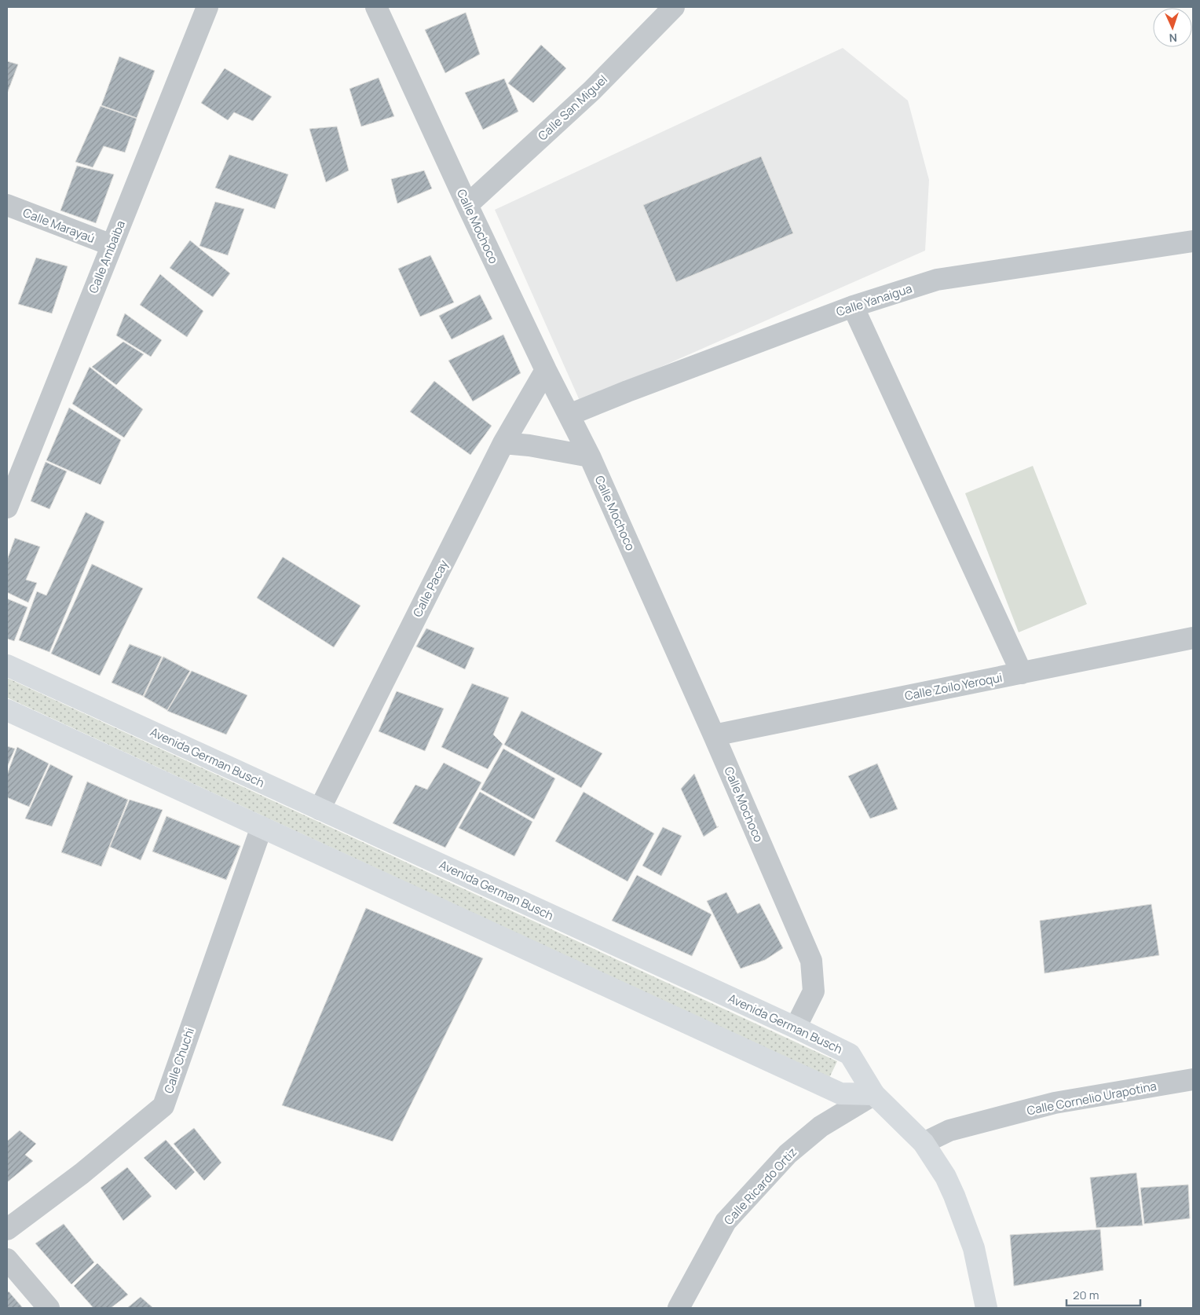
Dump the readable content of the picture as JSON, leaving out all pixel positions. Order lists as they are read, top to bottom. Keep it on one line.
{"streets":{"main road":["Avenida German Busch"],"street":["Calle San Miguel","Calle Marayaú","Calle Mochoco","Calle Ambaiba","Calle Yanaigua","Calle Pacay","Calle Zoilo Yeroqui","Calle Chuchi","Calle Cornelio Urapotina","Calle Ricardo Ortiz"]},"crossings":[["Calle San Miguel","Calle Mochoco"],["Calle Marayaú","Calle Ambaiba"],["Calle Mochoco","Calle Yanaigua"],["Calle Mochoco","Calle Pacay"],["Calle Mochoco","Calle Zoilo Yeroqui"],["Calle Mochoco","Avenida German Busch"],["Calle Pacay","Avenida German Busch"],["Avenida German Busch","Calle Cornelio Urapotina"],["Avenida German Busch","Calle Ricardo Ortiz"]],"scale_bar":"20 m","north":"bottom"}
